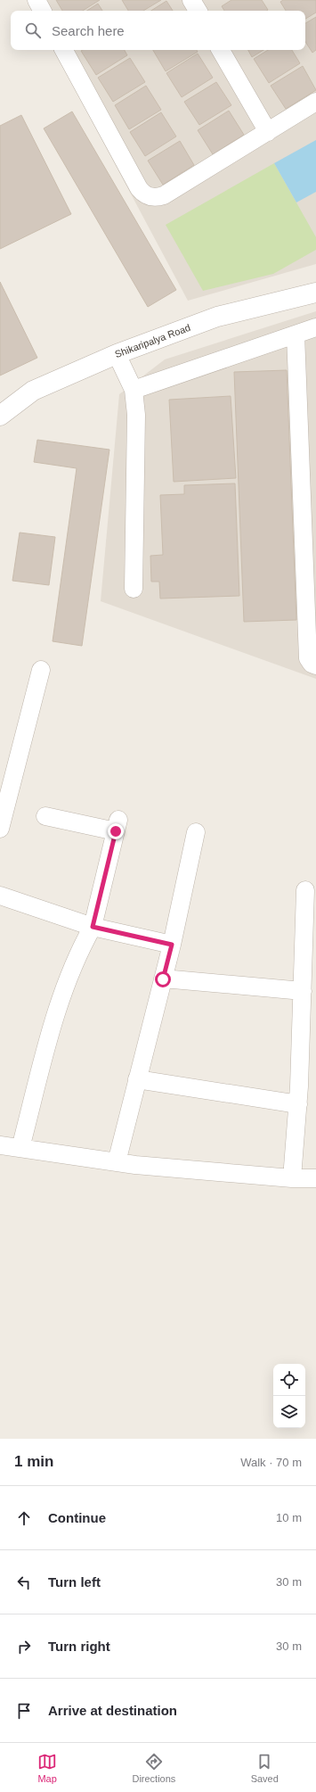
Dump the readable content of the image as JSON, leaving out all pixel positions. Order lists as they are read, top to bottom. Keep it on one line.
{"streets":{"street":["Shikaripalya Road"]},"page":{"search":"Search here","heading":["1 min","Walk · 70 m"],"list":[["Continue","10 m"],["Turn left","30 m"],["Turn right","30 m"],"Arrive at destination"],"nav":["Map","Directions","Saved"]}}
